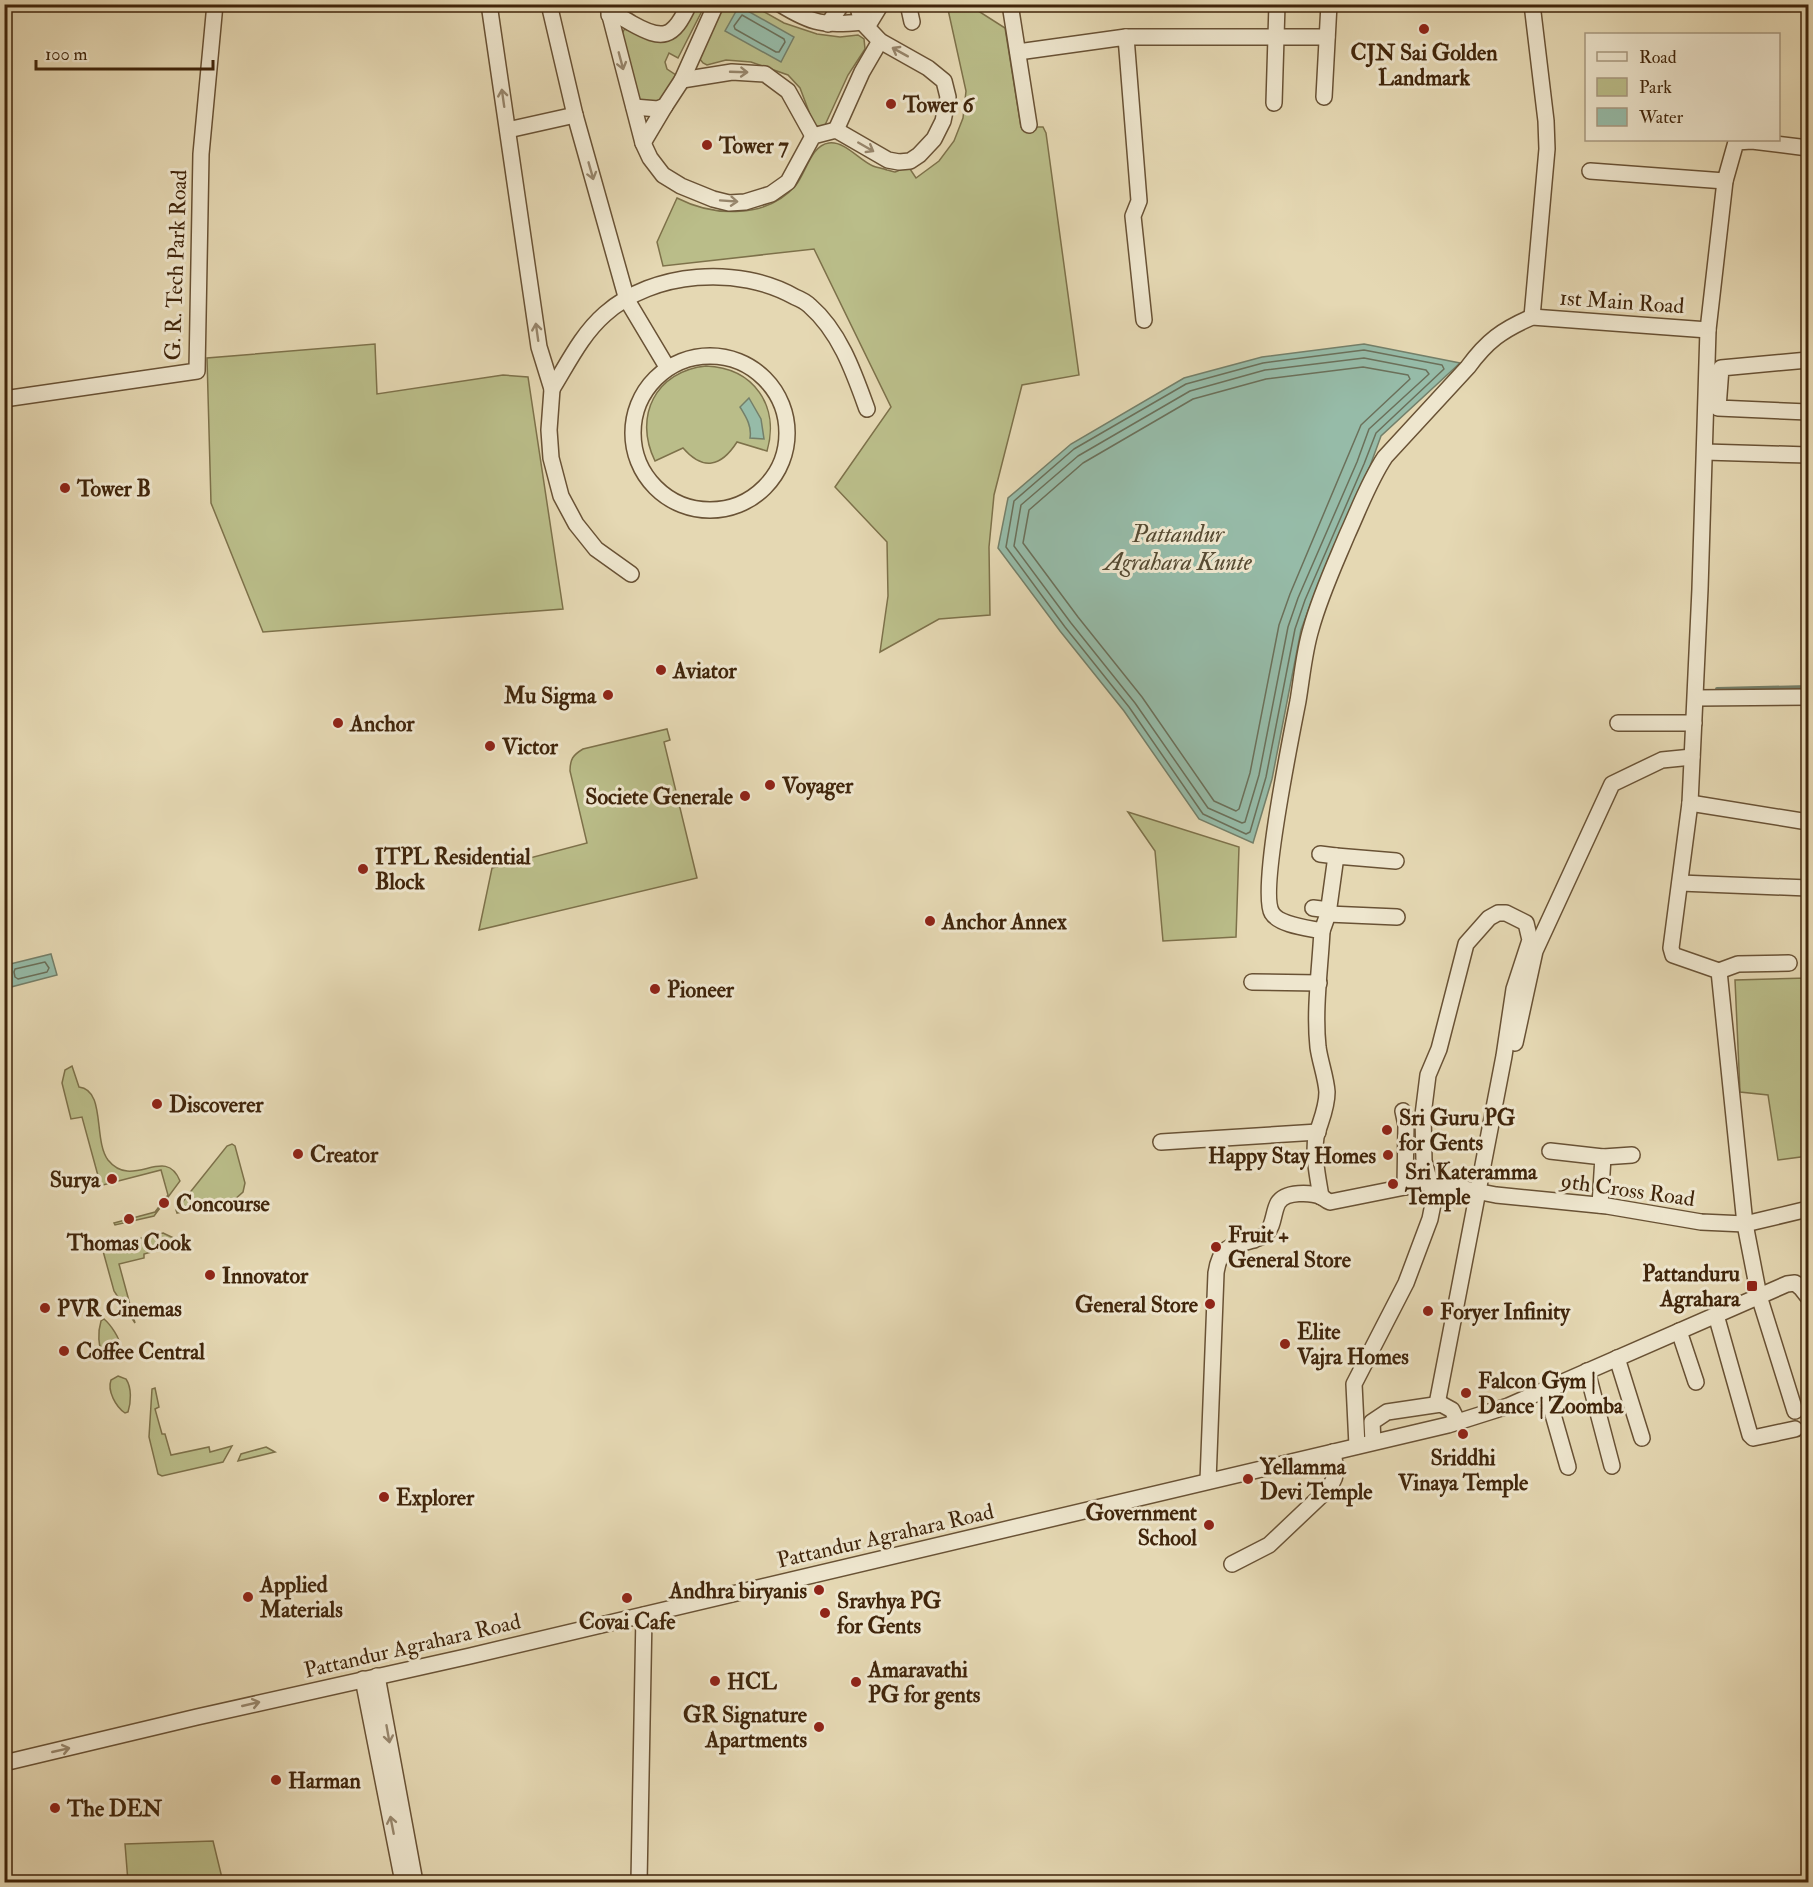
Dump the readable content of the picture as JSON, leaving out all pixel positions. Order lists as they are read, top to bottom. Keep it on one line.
{"streets":{"street":["G. R. Tech Park Road","1st Main Road","9th Cross Road","Pattandur Agrahara Road"]},"crossings":[["9th Cross Road","Pattandur Agrahara Road"]],"water":["Pattandur Agrahara Kunte"],"places":{"other":["CJN Sai Golden Landmark","Tower 6","Tower 7","Tower B","Aviator","Mu Sigma","Anchor","Victor","Voyager","Societe Generale","ITPL Residential Block","Anchor Annex","Pioneer","Discoverer","Sri Guru PG for Gents","Creator","Happy Stay Homes","Surya","Sri Kateramma Temple","Concourse","Thomas Cook","Fruit + General Store","Innovator","General Store","PVR Cinemas","Foryer Infinity","Elite Vajra Homes","Coffee Central","Falcon Gym | Dance | Zoomba","Sriddhi Vinaya Temple","Yellamma Devi Temple","Explorer","Government School","Andhra biryanis","Applied Materials","Covai Cafe","Sravhya PG for Gents","HCL","Amaravathi PG for gents","GR Signature Apartments","Harman","The DEN"],"transit":["Pattanduru Agrahara"]},"legend":["Road","Park","Water"],"scale_bar":"100 m"}
